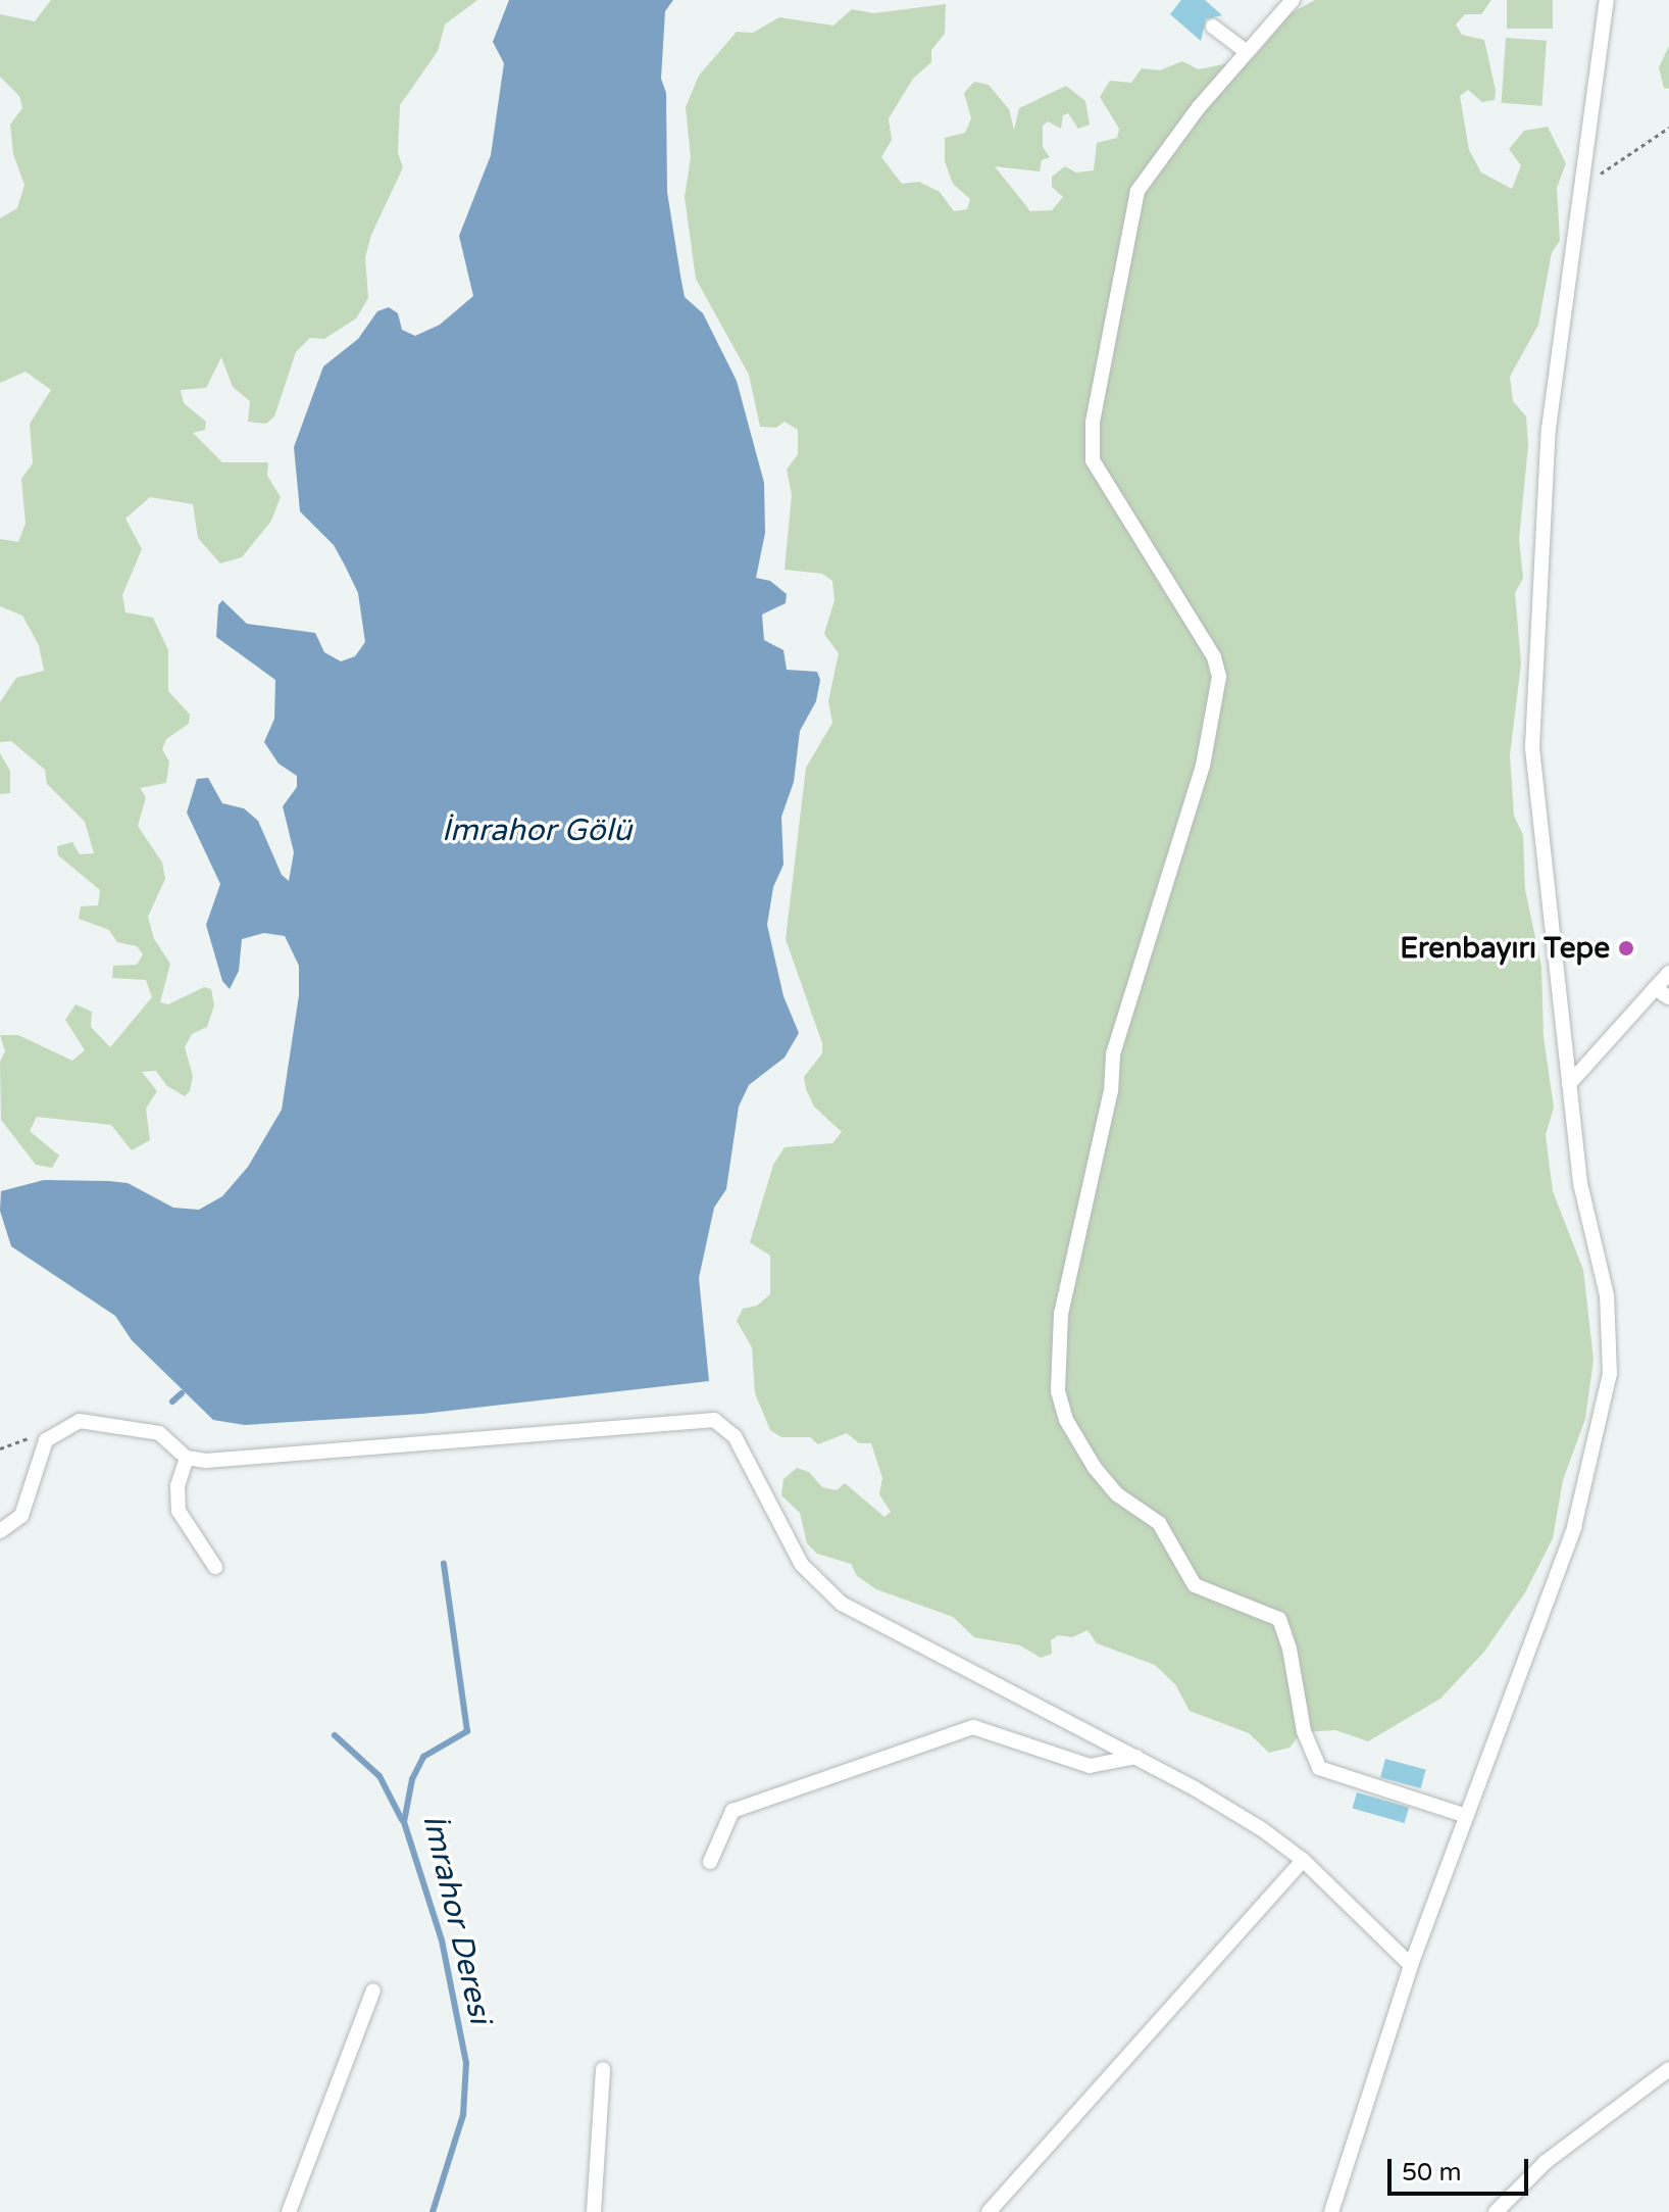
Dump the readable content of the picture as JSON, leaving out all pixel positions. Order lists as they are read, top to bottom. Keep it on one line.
{"water":["İmrahor Gölü","İmrahor Deresi"],"places":["Erenbayırı Tepe"],"scale_bar":"50 m"}
